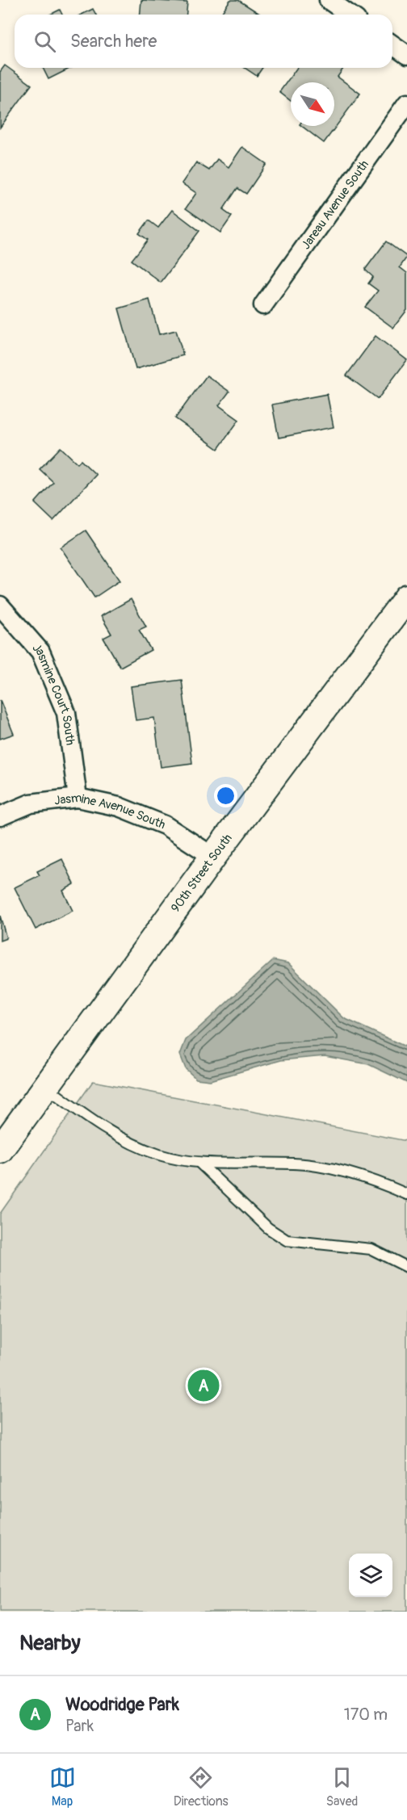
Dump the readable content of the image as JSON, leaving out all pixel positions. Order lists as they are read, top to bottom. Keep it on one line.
{"streets":{"street":["Jareau Avenue South","Jasmine Court South","Jasmine Avenue South","90th Street South"]},"crossings":[["Jasmine Court South","Jasmine Avenue South"],["Jasmine Avenue South","90th Street South"]],"north":"bottom right","page":{"search":"Search here","pins":"A","heading":"Nearby","list":[{"mark":"A","name":"Woodridge Park","note":"Park","value":"170 m"}],"nav":["Map","Directions","Saved"]}}
